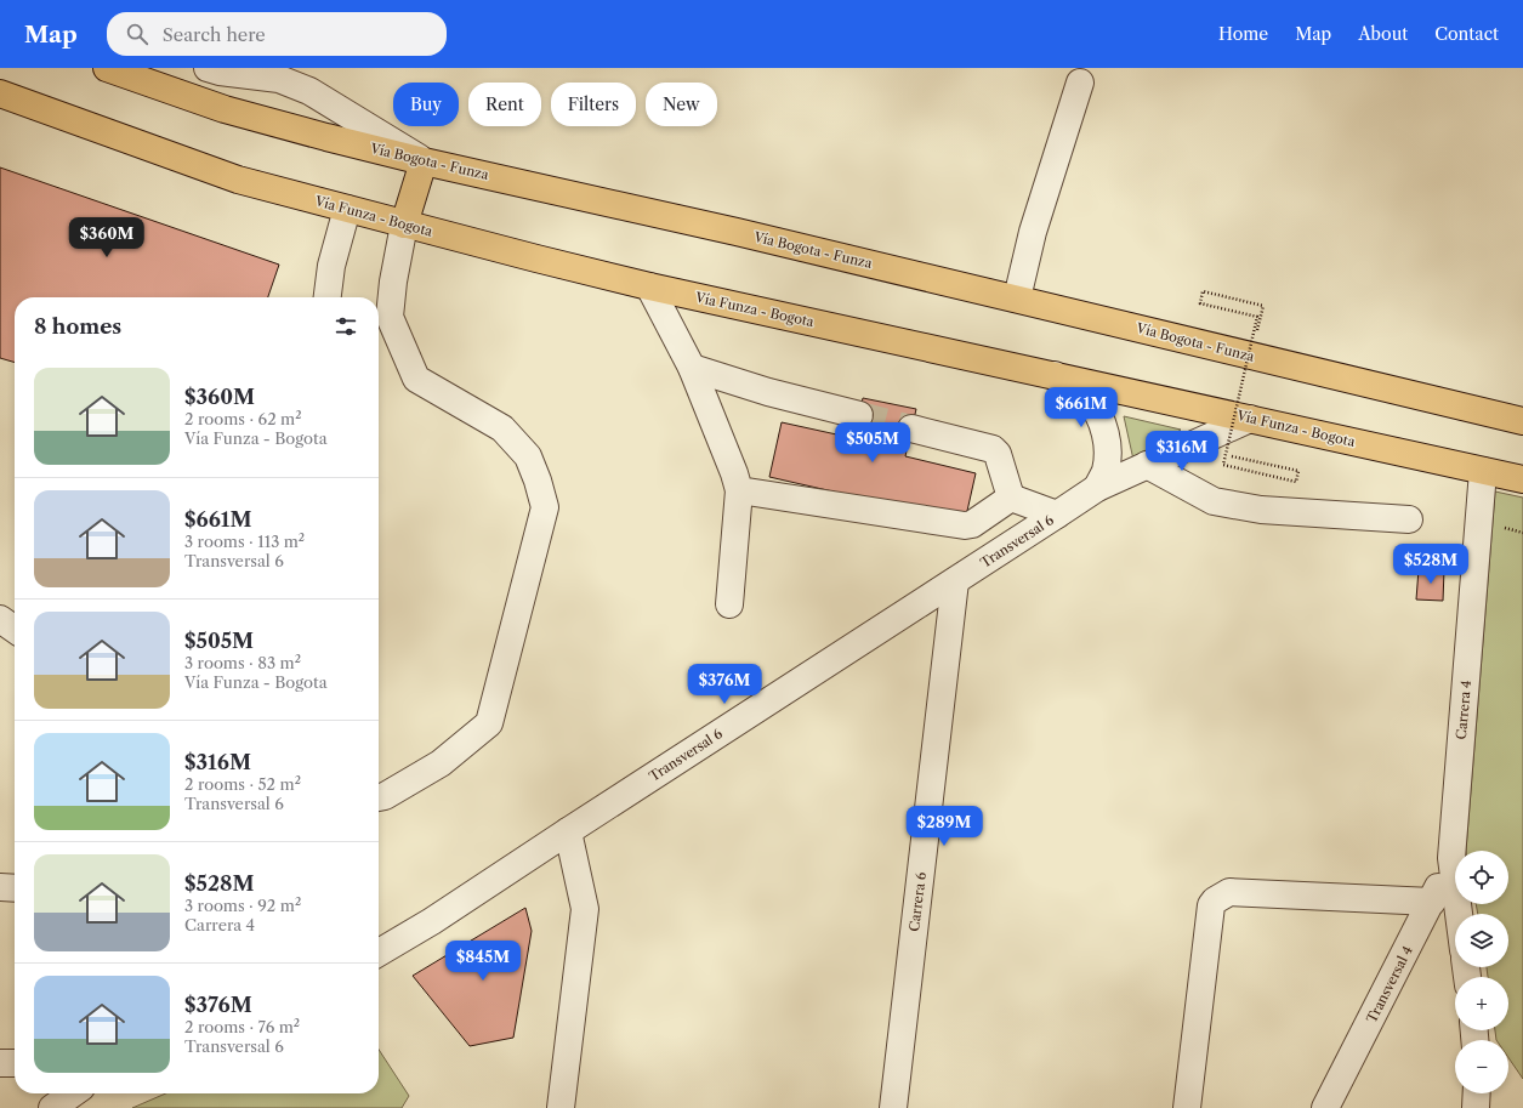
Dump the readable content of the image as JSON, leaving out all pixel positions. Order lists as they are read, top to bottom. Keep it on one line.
{"streets":{"main road":["Vía Bogota - Funza","Vía Funza - Bogota"],"street":["Transversal 6","Carrera 4","Carrera 6","Transversal 4"]},"crossings":[["Vía Funza - Bogota","Transversal 6"],["Vía Funza - Bogota","Carrera 4"],["Transversal 6","Carrera 6"],["Carrera 4","Transversal 4"]],"page":{"header":"Map","search":"Search here","nav":["Home","Map","About","Contact"],"chip":["Buy","Rent","Filters","New"],"price":["$360M","$661M","$505M","$316M","$528M","$376M","$289M","$845M"],"heading":"8 homes","list":[{"name":"$360M","note":"2 rooms · 62 m² · Vía Funza - Bogota"},{"name":"$661M","note":"3 rooms · 113 m² · Transversal 6"},{"name":"$505M","note":"3 rooms · 83 m² · Vía Funza - Bogota"},{"name":"$316M","note":"2 rooms · 52 m² · Transversal 6"},{"name":"$528M","note":"3 rooms · 92 m² · Carrera 4"},{"name":"$376M","note":"2 rooms · 76 m² · Transversal 6"}],"map_buttons":["+","−"]}}
